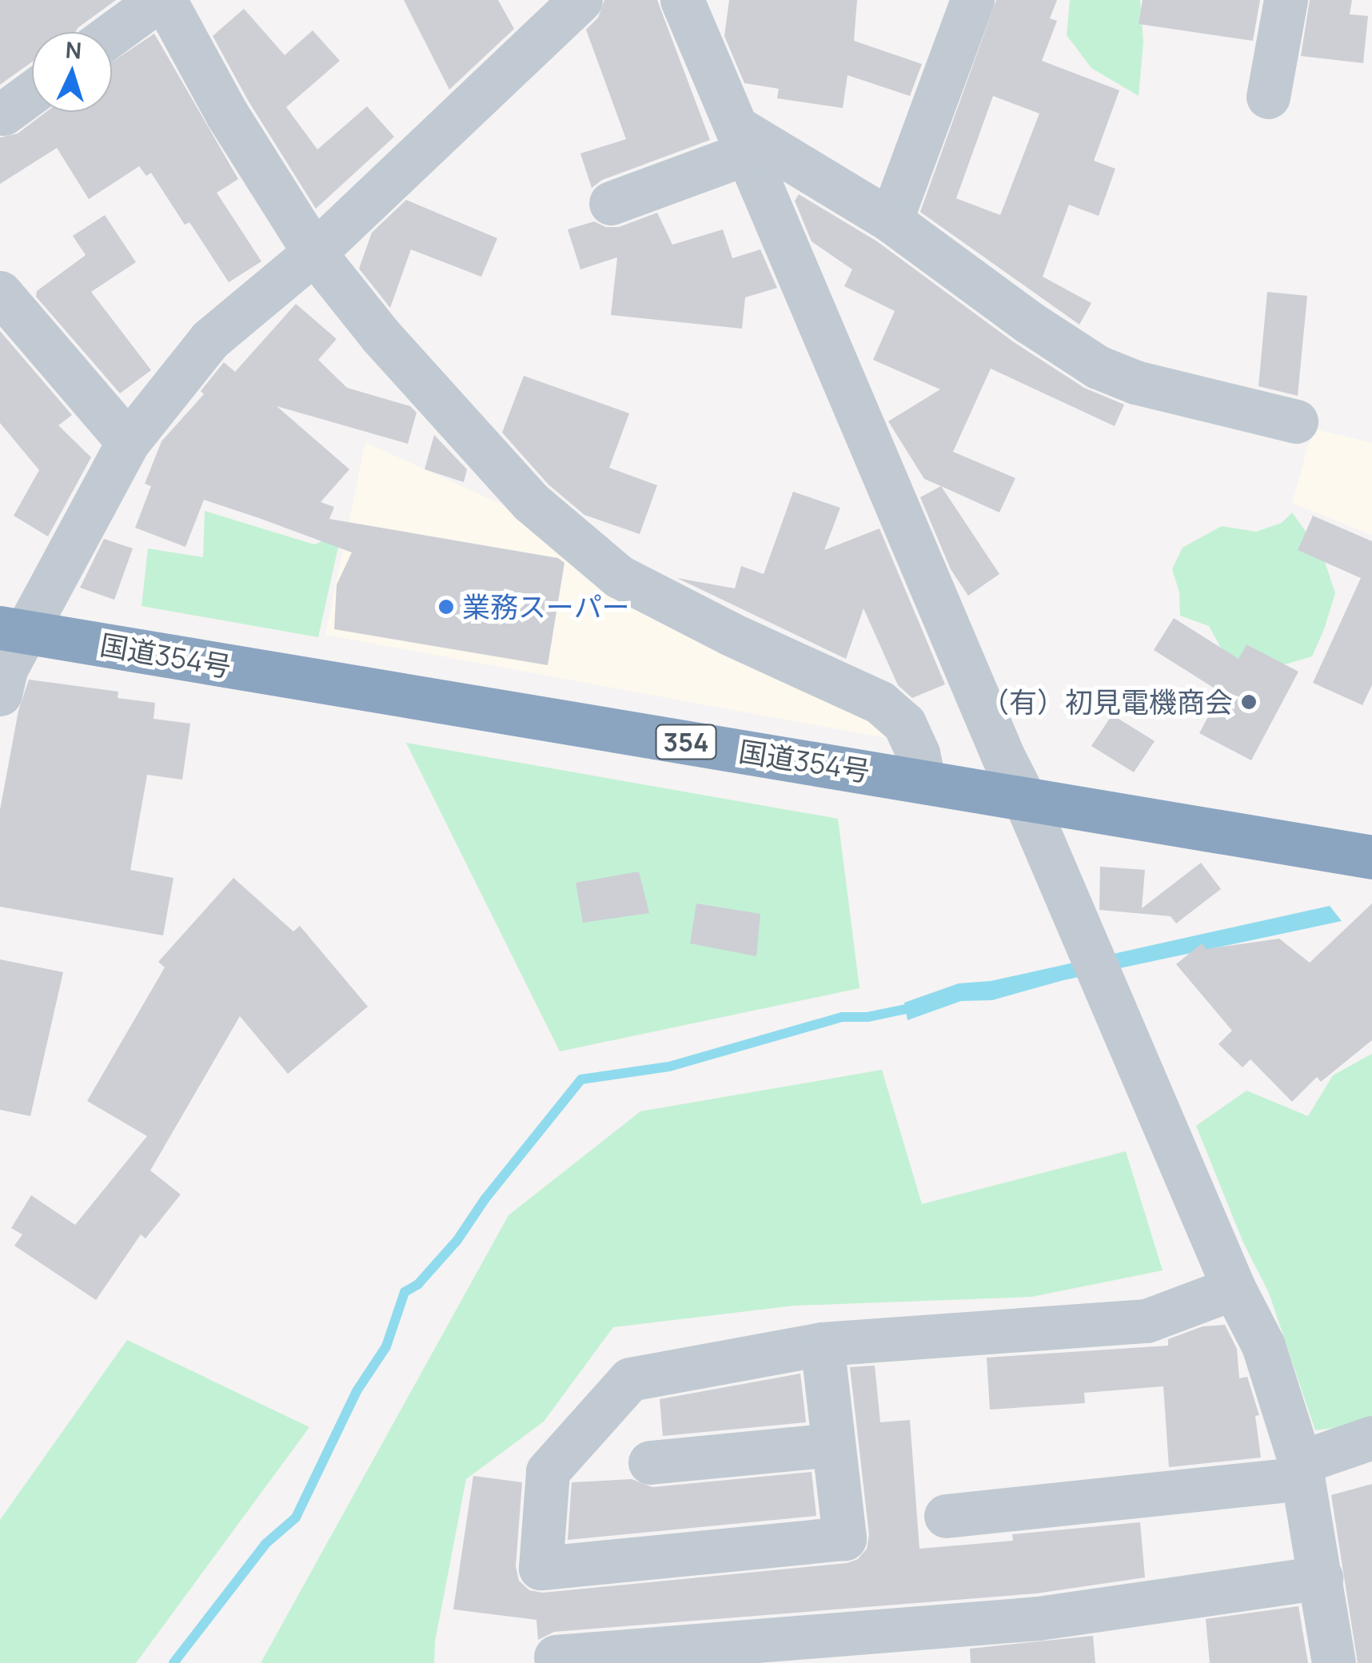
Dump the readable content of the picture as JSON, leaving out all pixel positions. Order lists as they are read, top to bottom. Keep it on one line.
{"streets":{"highway":["国道354号","354"]},"places":["業務スーパー","（有）初見電機商会"],"north":"top"}
